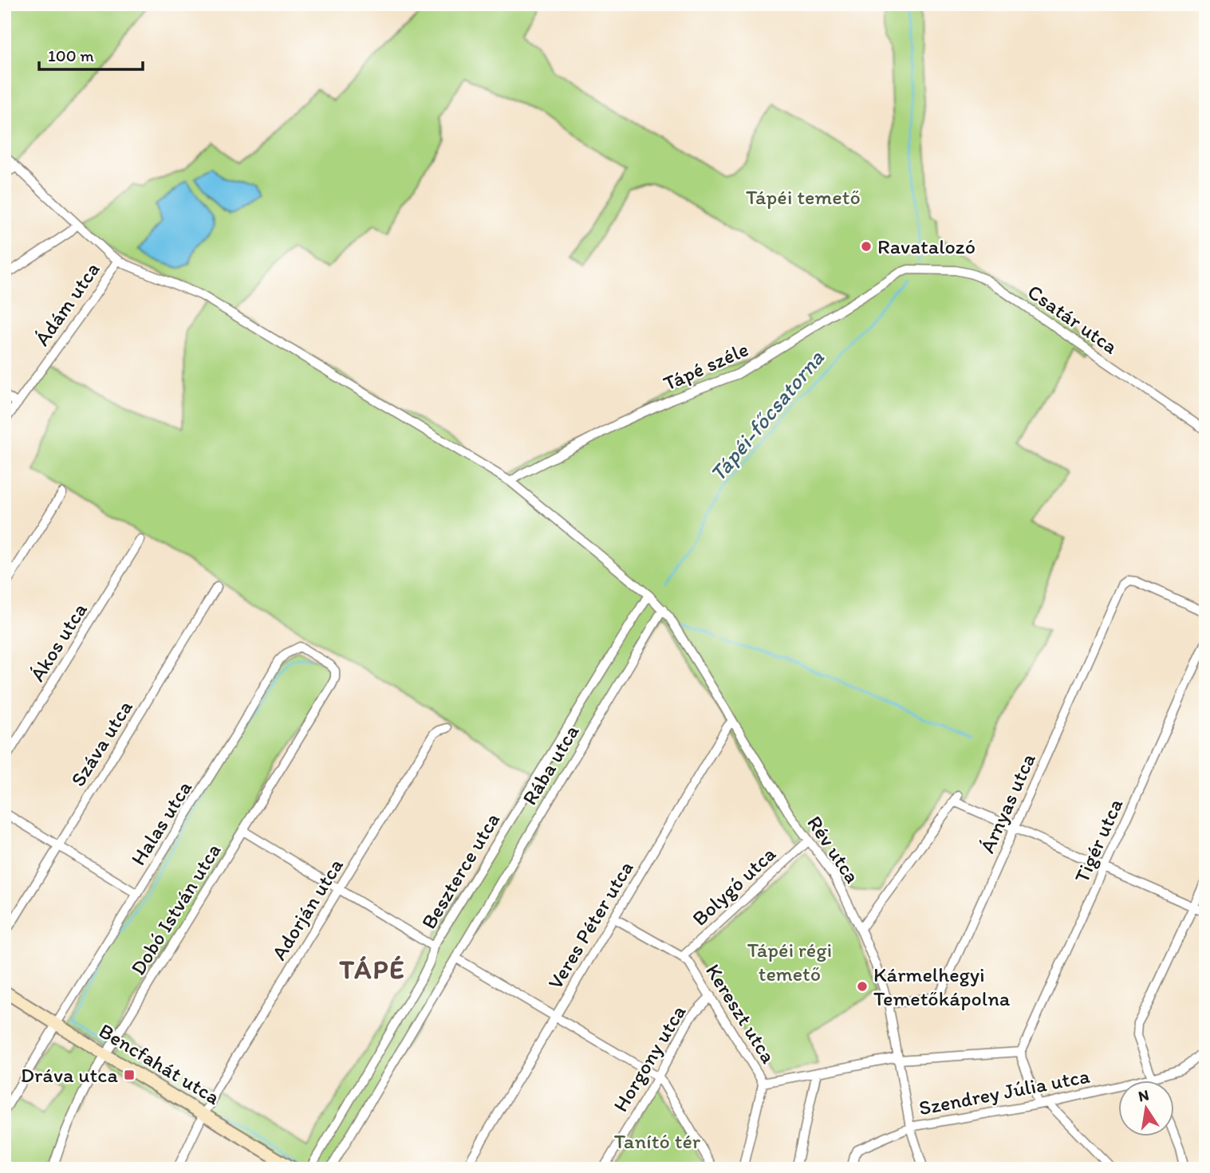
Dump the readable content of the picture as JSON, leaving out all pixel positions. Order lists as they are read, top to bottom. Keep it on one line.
{"streets":{"street":["Ádám utca","Csatár utca","Tápé széle","Ákos utca","Száva utca","Rába utca","Árnyas utca","Halas utca","Tigér utca","Rév utca","Beszterce utca","Bolygó utca","Dobó István utca","Adorján utca","Veres Péter utca","Kereszt utca","Horgony utca","Bencfahát utca","Szendrey Júlia utca"]},"crossings":[["Ádám utca","Rév utca"],["Csatár utca","Tápé széle"],["Tápé széle","Rév utca"],["Rába utca","Rév utca"],["Árnyas utca","Rév utca"],["Halas utca","Dobó István utca"],["Halas utca","Bencfahát utca"],["Rév utca","Beszterce utca"],["Rév utca","Bolygó utca"],["Rév utca","Veres Péter utca"],["Rév utca","Szendrey Júlia utca"],["Bolygó utca","Kereszt utca"],["Dobó István utca","Bencfahát utca"],["Adorján utca","Bencfahát utca"],["Veres Péter utca","Kereszt utca"],["Kereszt utca","Horgony utca"]],"districts":["TÁPÉ"],"water":["Tápéi-főcsatorna"],"parks":["Tápéi temető","Tápéi régi temető","Tanító tér"],"places":{"other":["Ravatalozó","Kármelhegyi Temetőkápolna"],"transit":["Dráva utca"]},"scale_bar":"100 m","north":"top"}
